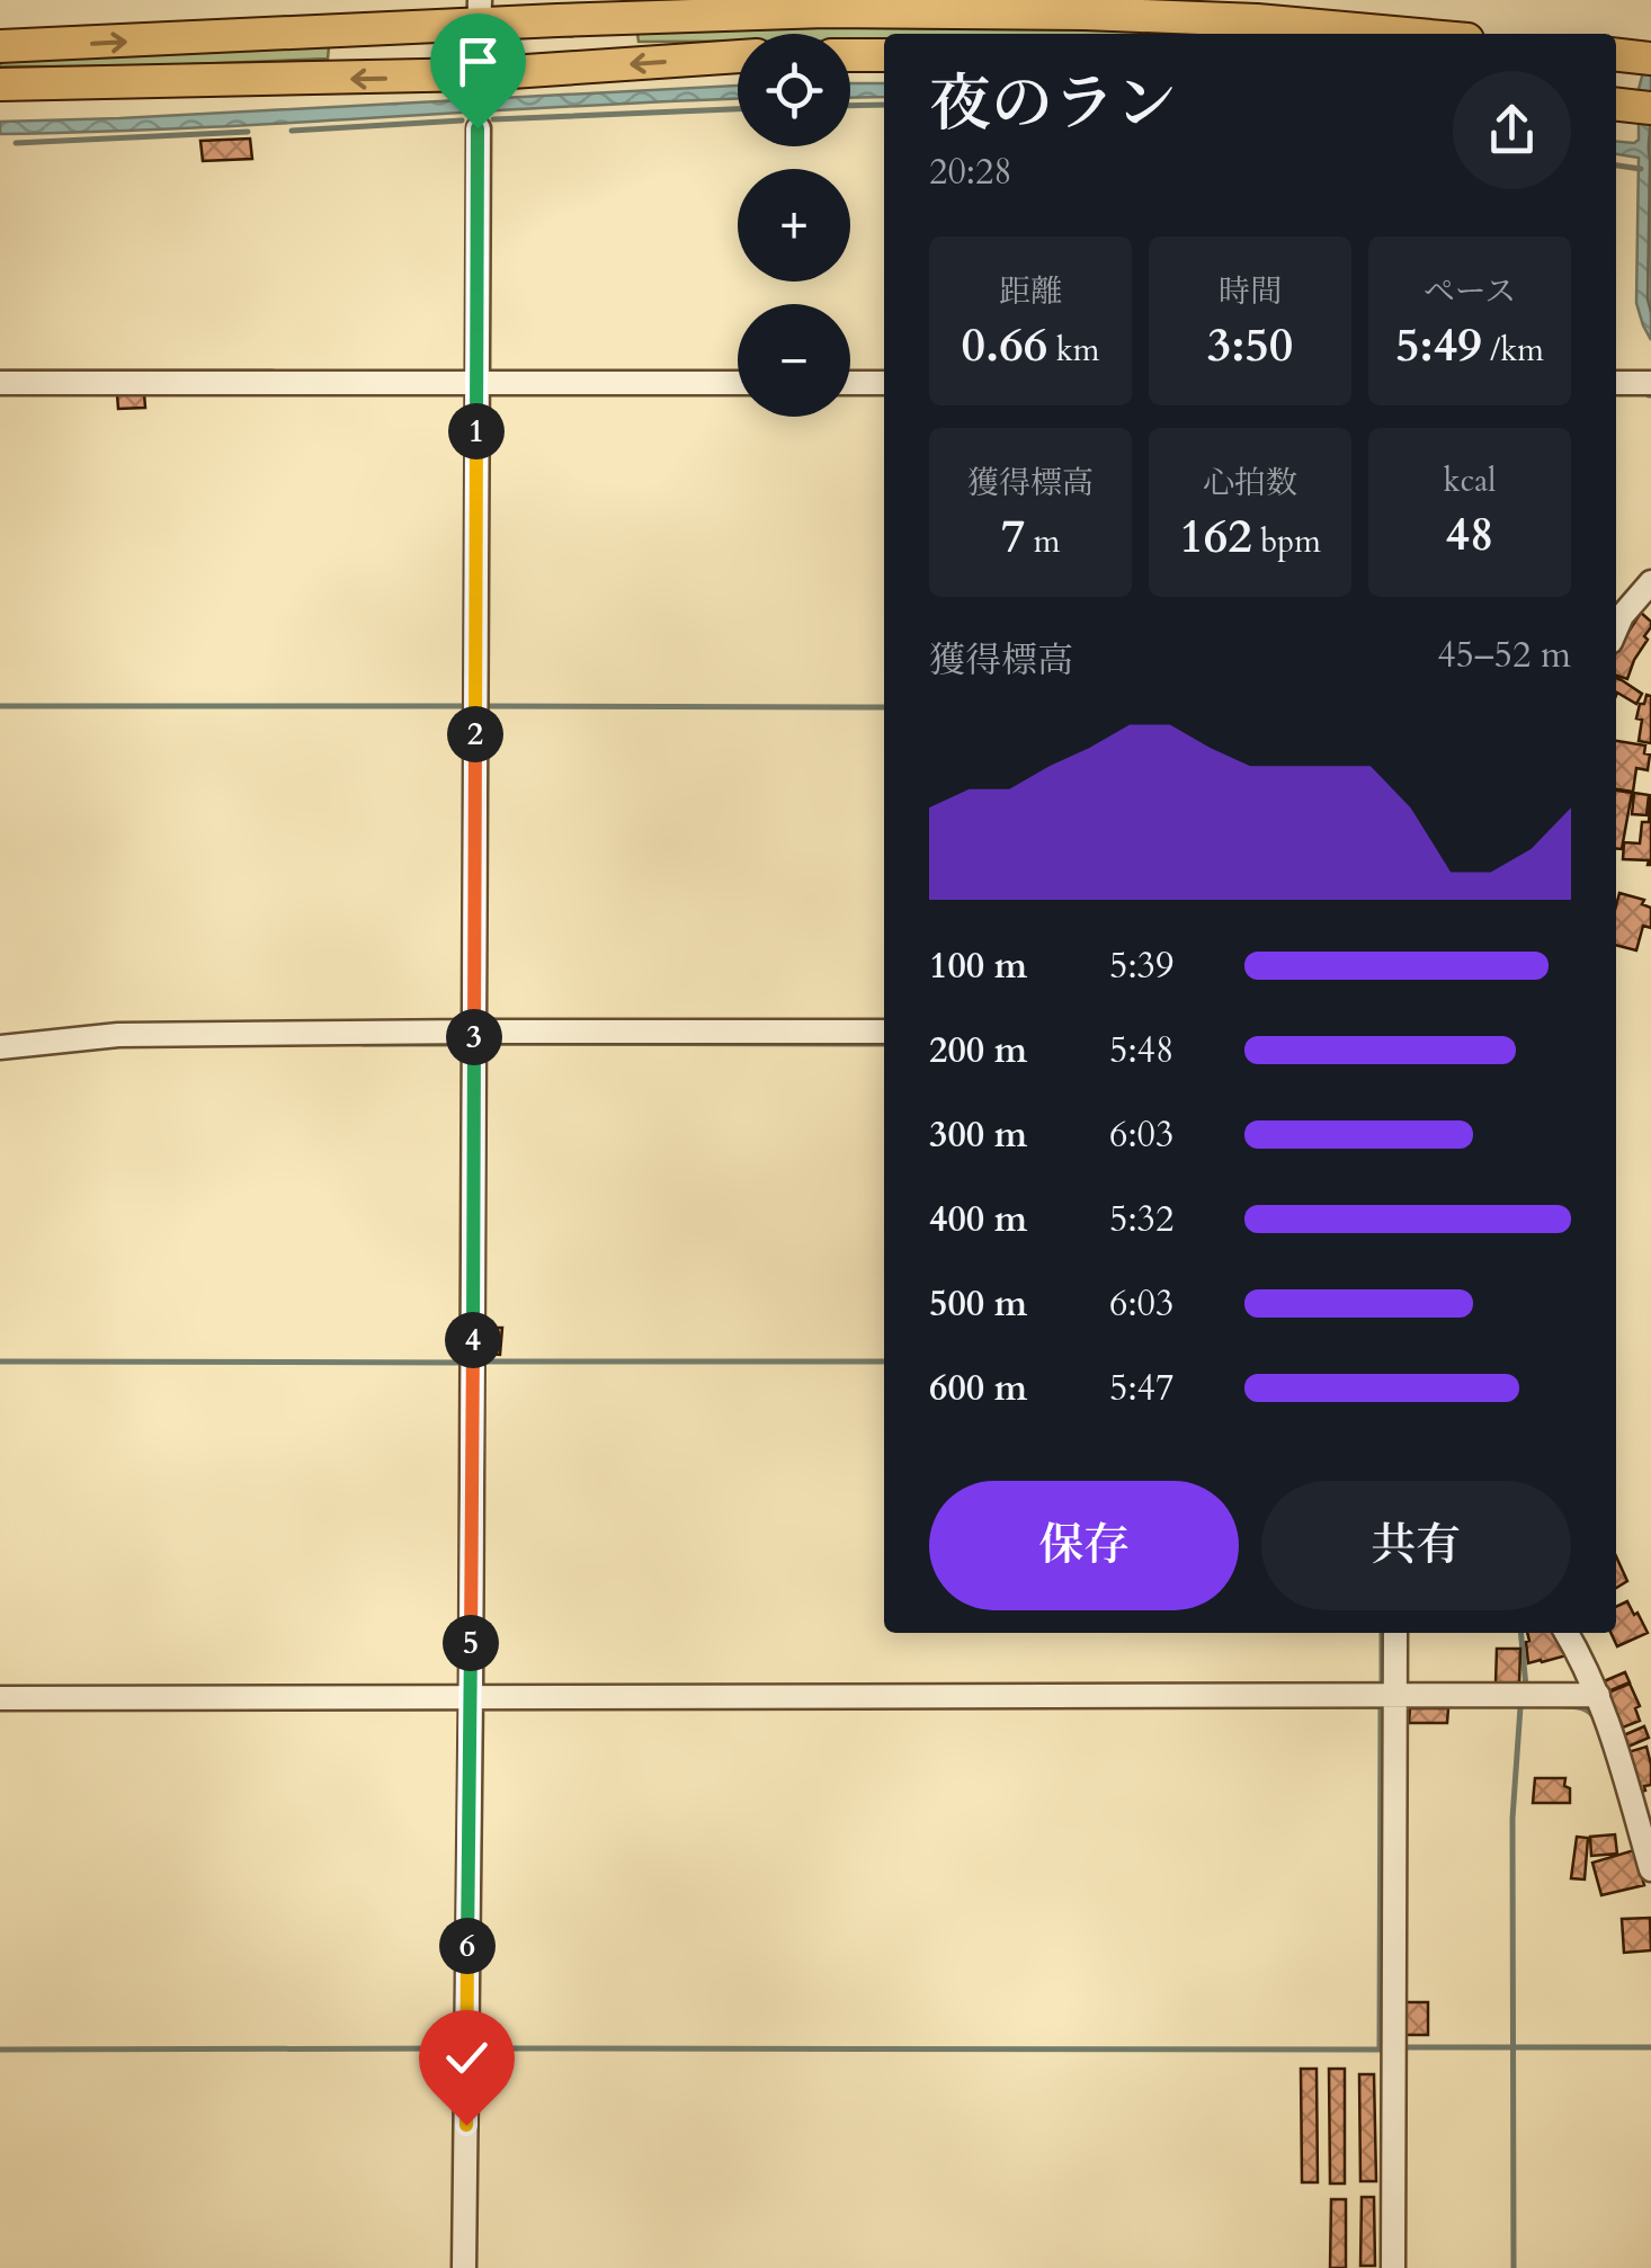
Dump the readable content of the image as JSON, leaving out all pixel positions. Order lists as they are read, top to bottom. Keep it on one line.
{"page":{"map_buttons":["+","−"],"heading":["夜のラン","20:28"],"stats":[["距離","0.66 km"],["時間","3:50"],["ペース","5:49 /km"],["獲得標高","7 m"],["心拍数","162 bpm"],["kcal","48"]],"pins":["1","2","3","4","5","6"],"chart":["獲得標高","45–52 m"],"list":[{"name":"100 m","note":"5:39"},{"name":"200 m","note":"5:48"},{"name":"300 m","note":"6:03"},{"name":"400 m","note":"5:32"},{"name":"500 m","note":"6:03"},{"name":"600 m","note":"5:47"}],"buttons":["保存","共有"]}}
